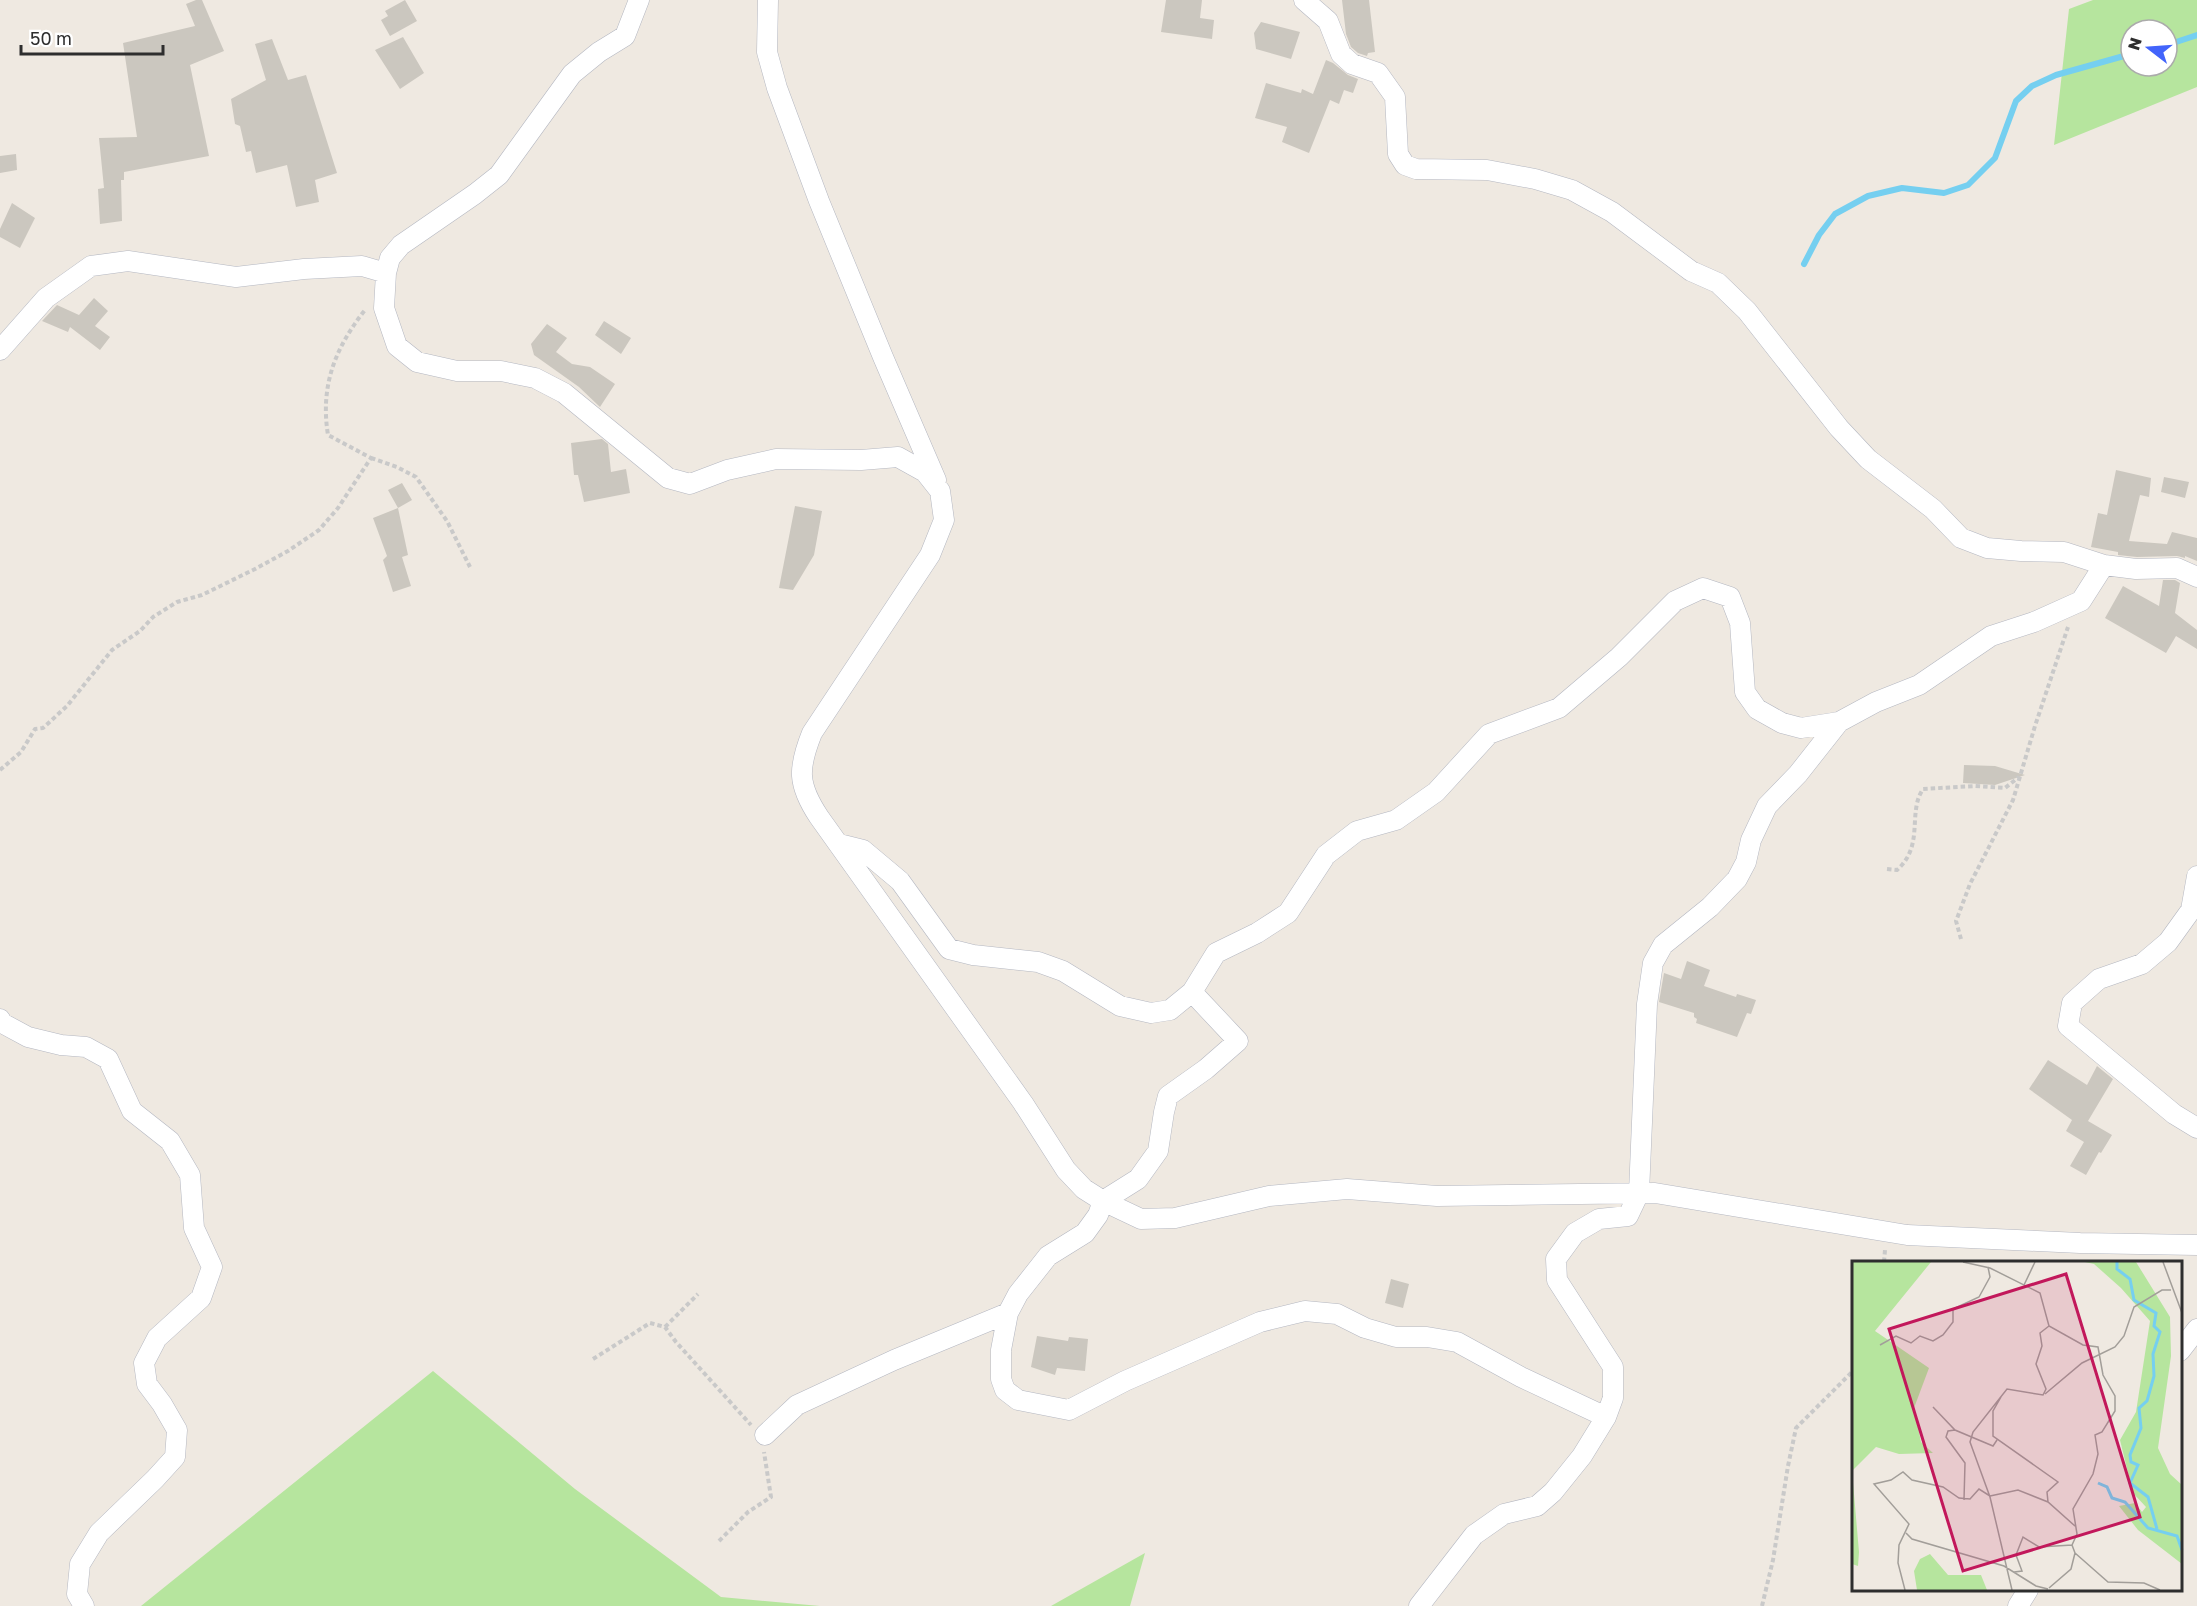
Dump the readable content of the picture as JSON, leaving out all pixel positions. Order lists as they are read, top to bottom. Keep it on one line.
{"scale_bar":"50 m","north":"left"}
